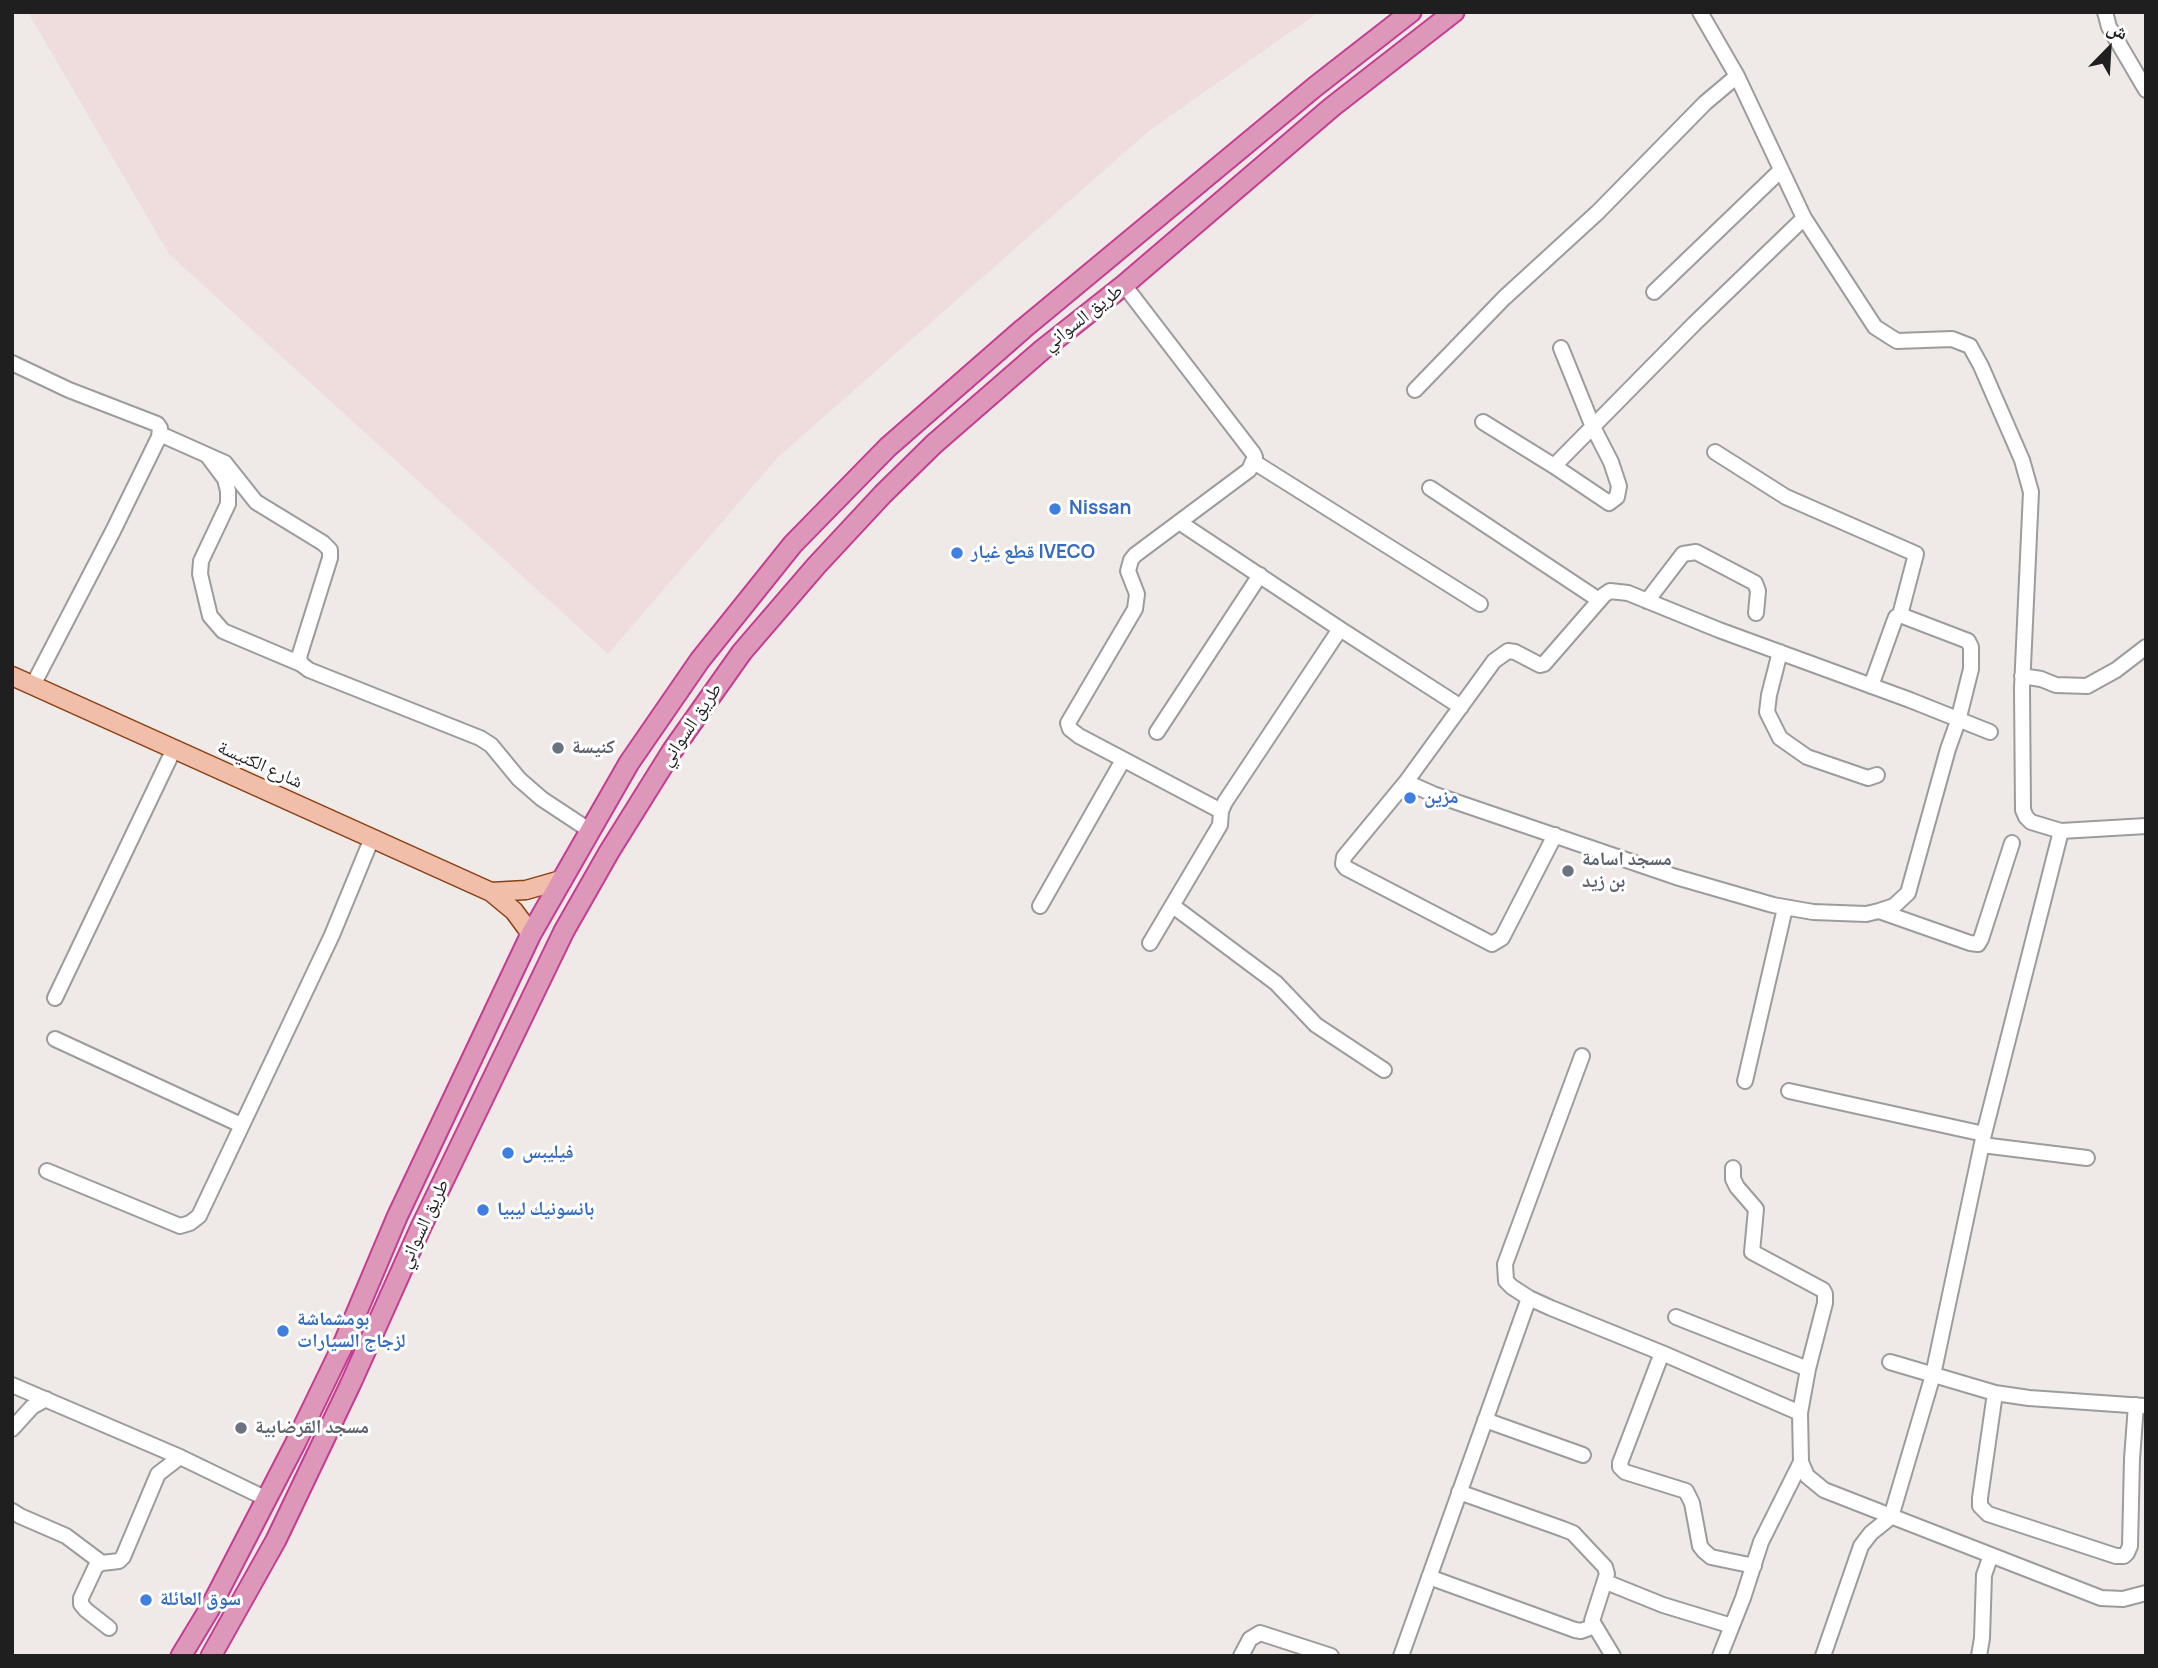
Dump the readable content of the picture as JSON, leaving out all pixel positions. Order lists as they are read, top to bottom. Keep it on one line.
{"streets":{"highway":["طريق السواني"],"main road":["شارع الكنيسة"]},"crossings":[["طريق السواني","شارع الكنيسة"]],"places":["Nissan","قطع غيار IVECO","كنيسة","مزين","مسجد اسامة بن زيد","فيليبس","بانسونيك ليبيا","بومشماشة لزجاج السيارات","مسجد القرضابية","سوق العائلة"],"north":"top right"}
